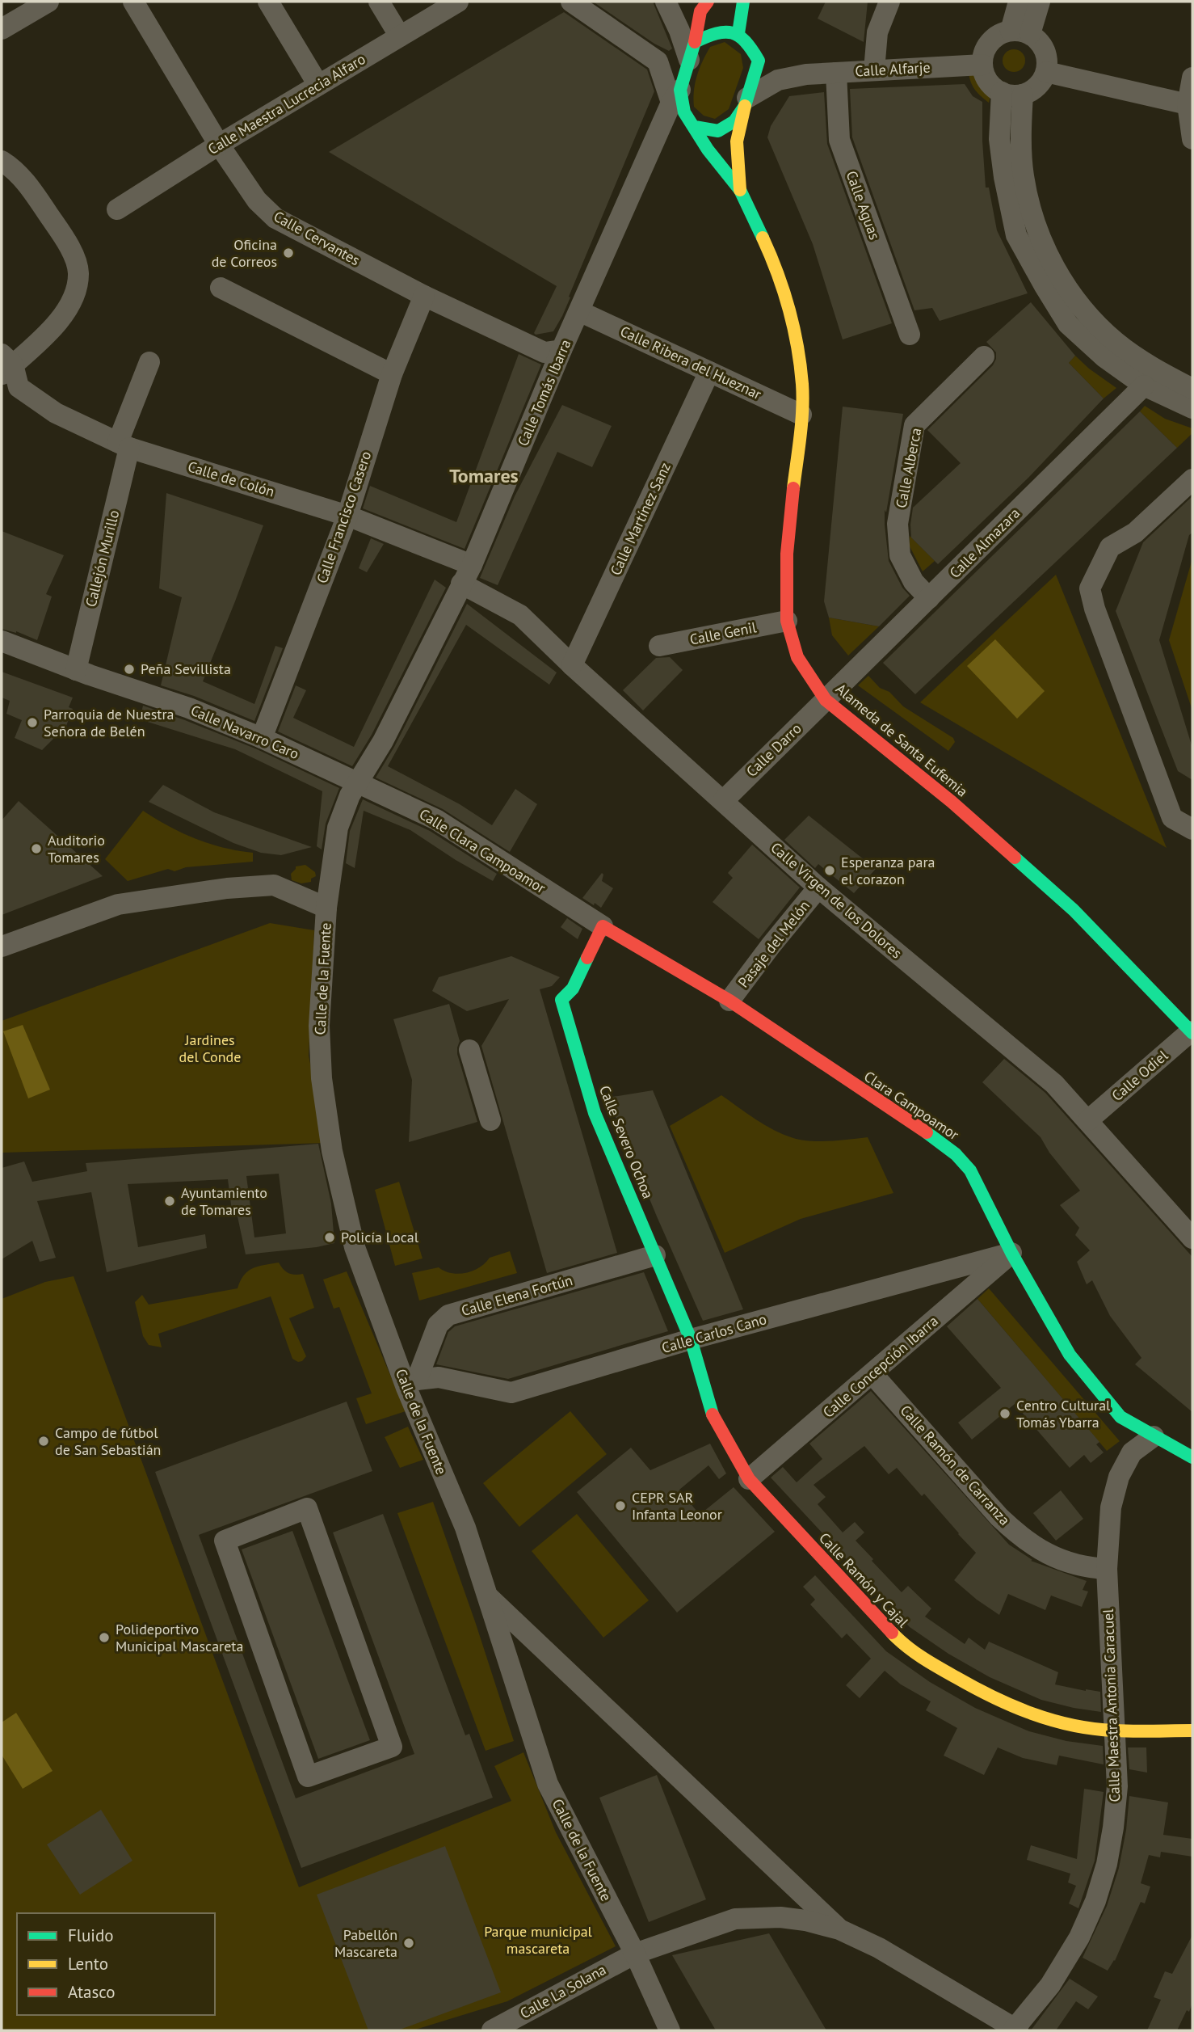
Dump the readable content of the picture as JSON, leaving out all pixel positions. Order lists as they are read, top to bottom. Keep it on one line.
{"streets":{"street":["Calle Alfarje","Calle Maestra Lucrecia Alfaro","Calle Aguas","Calle Cervantes","Calle Ribera del Hueznar","Calle Tomás Ibarra","Calle Alberca","Calle de Colón","Calle Francisco Casero","Calle Martínez Sanz","Calle Almazara","Callejón Murillo","Calle Genil","Calle Navarro Caro","Alameda de Santa Eufemia","Calle Darro","Calle Clara Campoamor","Calle Virgen de los Dolores","Pasaje del Melón","Calle de la Fuente","Calle Odiel","Clara Campoamor","Calle Severo Ochoa","Calle Elena Fortún","Calle Carlos Cano","Calle Concepción Ibarra","Calle Ramón de Carranza","Calle Ramón y Cajal","Calle Maestra Antonia Caracuel","Calle La Solana"]},"crossings":[["Calle Alfarje","Calle Aguas"],["Calle Alfarje","Calle Tomás Ibarra"],["Calle Alfarje","Alameda de Santa Eufemia"],["Calle Maestra Lucrecia Alfaro","Calle Cervantes"],["Calle Cervantes","Calle Tomás Ibarra"],["Calle Cervantes","Calle Francisco Casero"],["Calle Ribera del Hueznar","Calle Tomás Ibarra"],["Calle Ribera del Hueznar","Calle Martínez Sanz"],["Calle Ribera del Hueznar","Alameda de Santa Eufemia"],["Calle Tomás Ibarra","Calle de Colón"],["Calle Tomás Ibarra","Calle Navarro Caro"],["Calle Tomás Ibarra","Alameda de Santa Eufemia"],["Calle Tomás Ibarra","Calle Clara Campoamor"],["Calle Tomás Ibarra","Calle Virgen de los Dolores"],["Calle Tomás Ibarra","Calle de la Fuente"],["Calle Alberca","Calle Almazara"],["Calle de Colón","Calle Francisco Casero"],["Calle de Colón","Callejón Murillo"],["Calle Francisco Casero","Calle Navarro Caro"],["Calle Martínez Sanz","Calle Virgen de los Dolores"],["Calle Almazara","Alameda de Santa Eufemia"],["Calle Almazara","Calle Darro"],["Callejón Murillo","Calle Navarro Caro"],["Calle Genil","Alameda de Santa Eufemia"],["Calle Navarro Caro","Calle Clara Campoamor"],["Calle Navarro Caro","Calle de la Fuente"],["Alameda de Santa Eufemia","Calle Darro"],["Alameda de Santa Eufemia","Calle Odiel"],["Calle Darro","Calle Virgen de los Dolores"],["Calle Clara Campoamor","Calle de la Fuente"],["Calle Clara Campoamor","Clara Campoamor"],["Calle Clara Campoamor","Calle Severo Ochoa"],["Calle Virgen de los Dolores","Pasaje del Melón"],["Calle Virgen de los Dolores","Calle Odiel"],["Pasaje del Melón","Clara Campoamor"],["Calle de la Fuente","Calle Elena Fortún"],["Calle de la Fuente","Calle Carlos Cano"],["Calle de la Fuente","Calle La Solana"],["Clara Campoamor","Calle Severo Ochoa"],["Clara Campoamor","Calle Carlos Cano"],["Clara Campoamor","Calle Concepción Ibarra"],["Clara Campoamor","Calle Maestra Antonia Caracuel"],["Calle Severo Ochoa","Calle Elena Fortún"],["Calle Severo Ochoa","Calle Carlos Cano"],["Calle Severo Ochoa","Calle Ramón y Cajal"],["Calle Elena Fortún","Calle Carlos Cano"],["Calle Carlos Cano","Calle Concepción Ibarra"],["Calle Carlos Cano","Calle Ramón y Cajal"],["Calle Concepción Ibarra","Calle Ramón de Carranza"],["Calle Concepción Ibarra","Calle Ramón y Cajal"],["Calle Ramón de Carranza","Calle Maestra Antonia Caracuel"],["Calle Ramón y Cajal","Calle Maestra Antonia Caracuel"]],"districts":["Tomares"],"parks":["Jardines del Conde","Parque municipal mascareta"],"places":["Oficina de Correos","Peña Sevillista","Parroquia de Nuestra Señora de Belén","Auditorio Tomares","Esperanza para el corazon","Ayuntamiento de Tomares","Policía Local","Centro Cultural Tomás Ybarra","Campo de fútbol de San Sebastián","CEPR SAR Infanta Leonor","Polideportivo Municipal Mascareta","Pabellón Mascareta"],"legend":["Fluido","Lento","Atasco"]}
